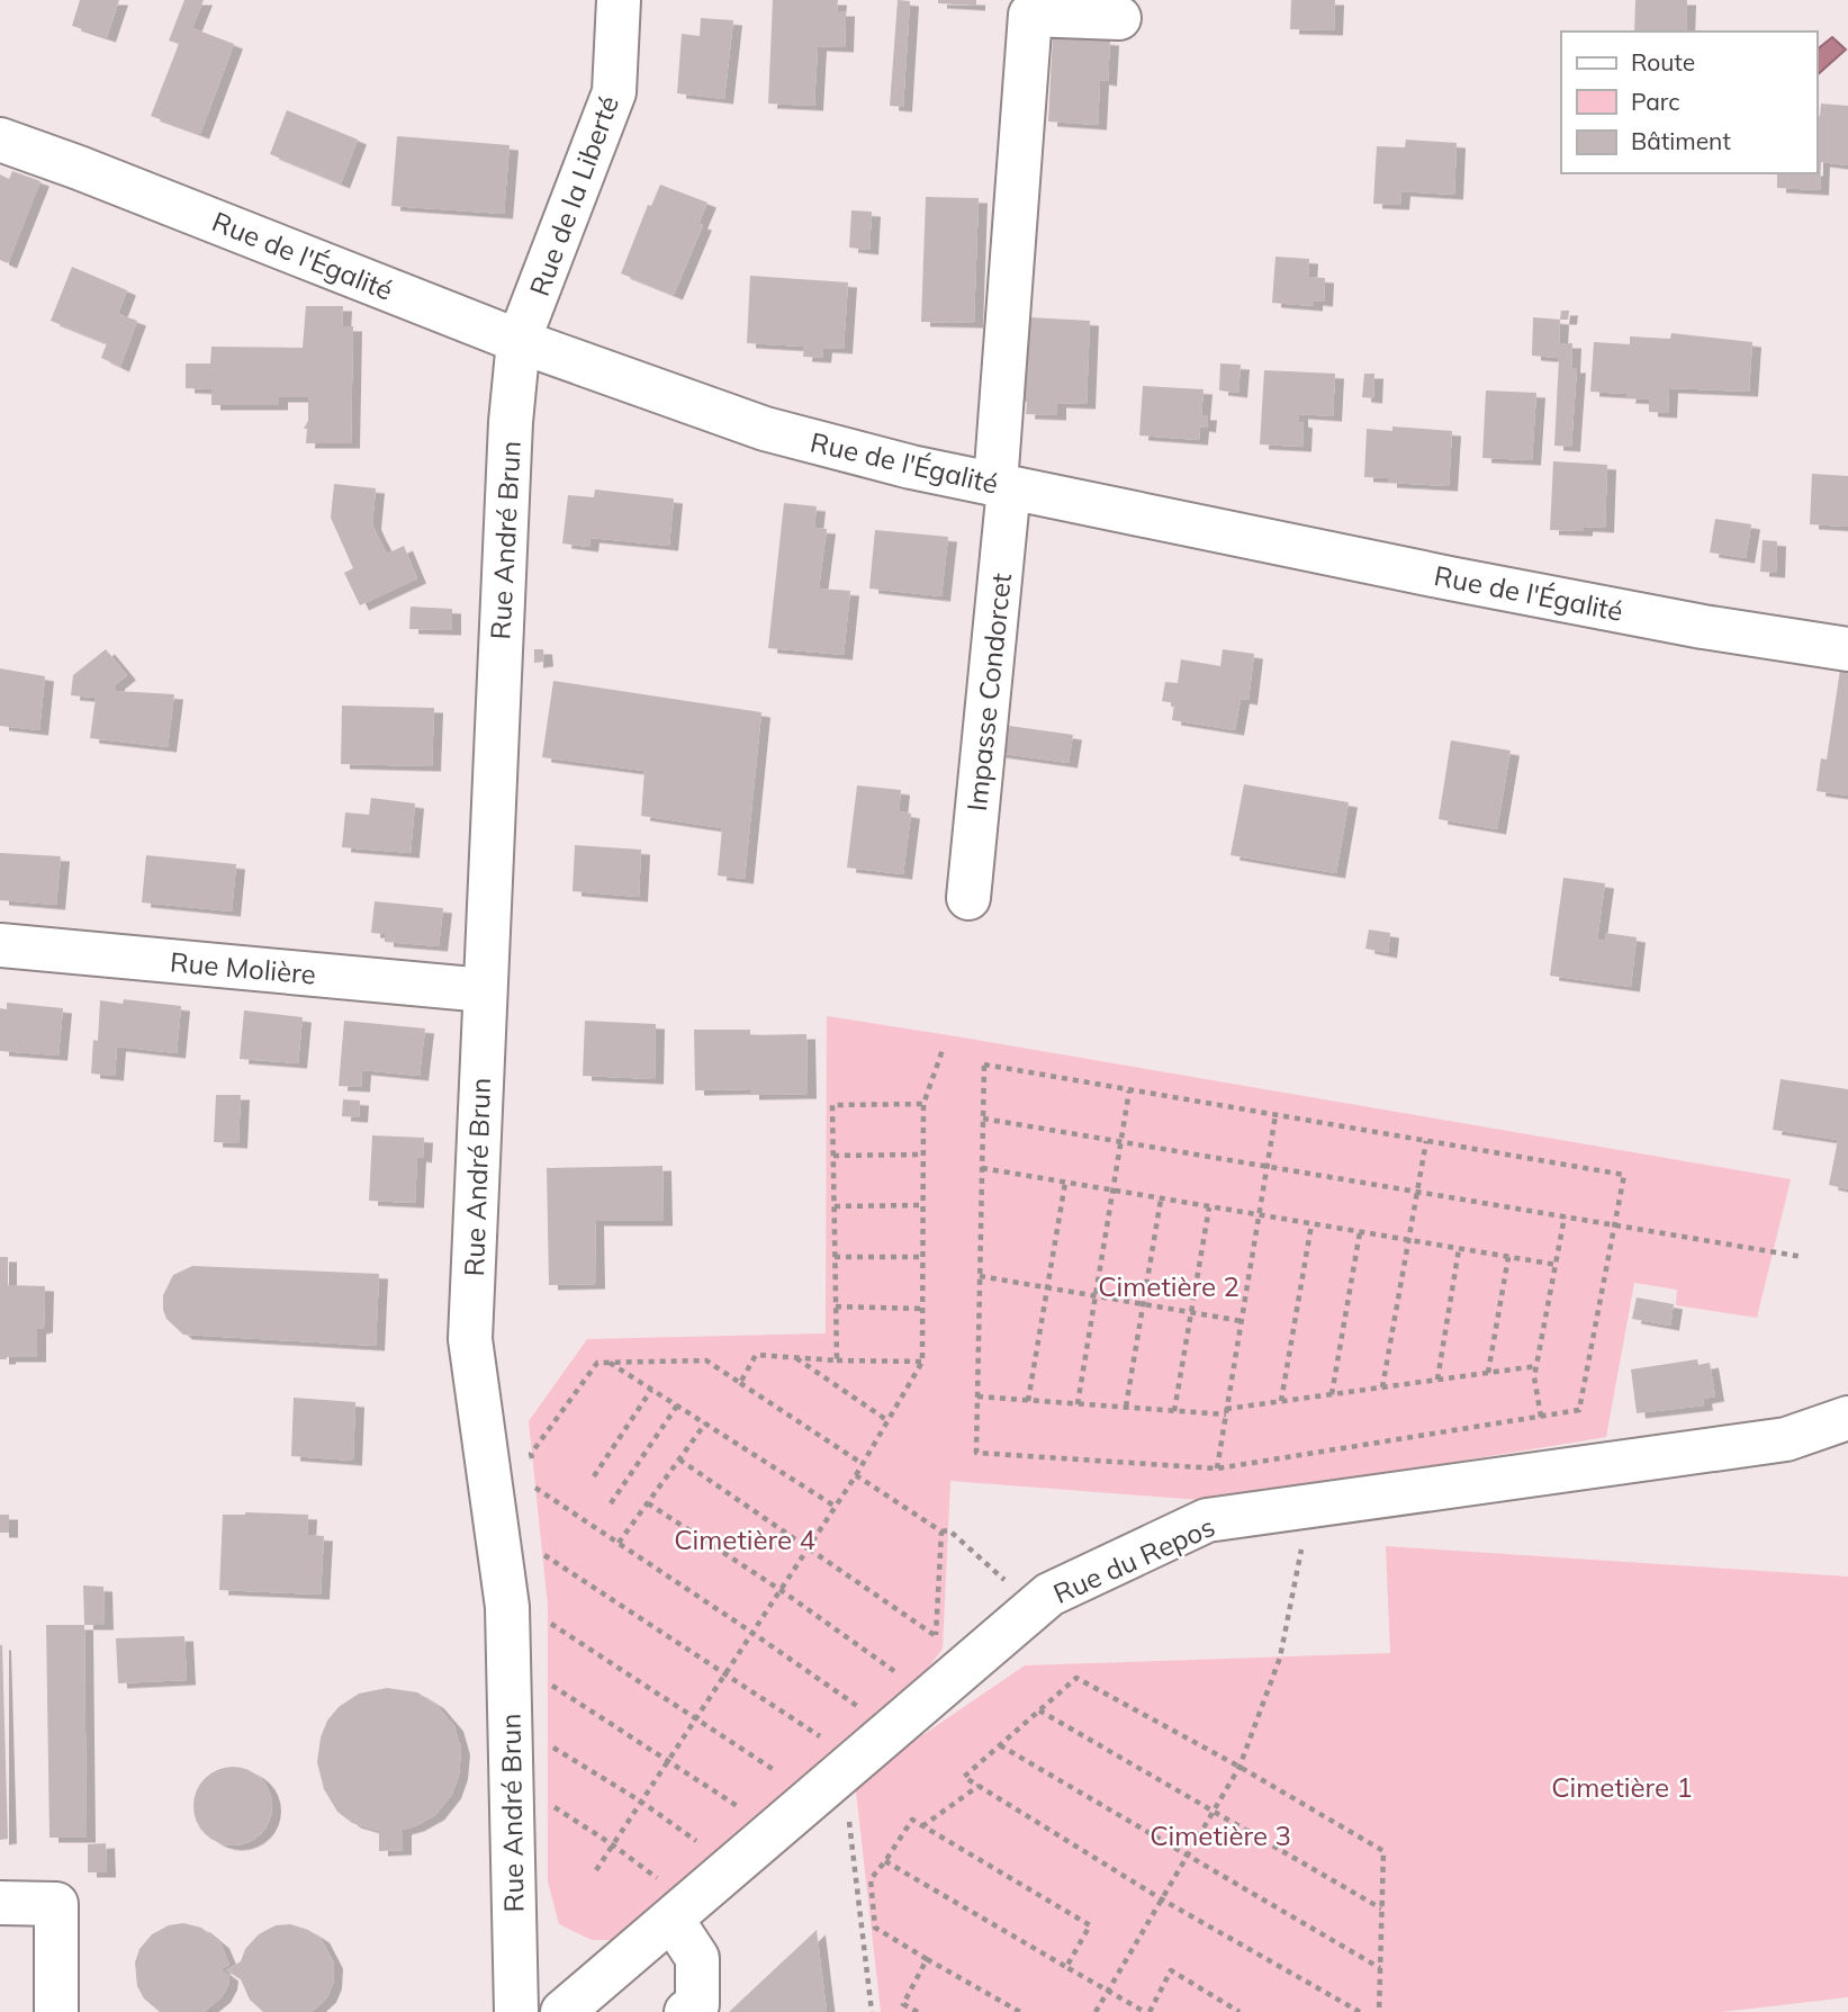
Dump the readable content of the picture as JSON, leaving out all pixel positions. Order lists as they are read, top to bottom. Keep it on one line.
{"streets":{"street":["Rue de la Liberté","Rue de l'Égalité","Rue André Brun","Impasse Condorcet","Rue Molière","Rue du Repos"]},"crossings":[["Rue de la Liberté","Rue de l'Égalité"],["Rue de la Liberté","Rue André Brun"],["Rue de l'Égalité","Rue André Brun"],["Rue de l'Égalité","Impasse Condorcet"],["Rue André Brun","Rue Molière"]],"parks":["Cimetière 2","Cimetière 4","Cimetière 1","Cimetière 3"],"legend":["Route","Parc","Bâtiment"]}
